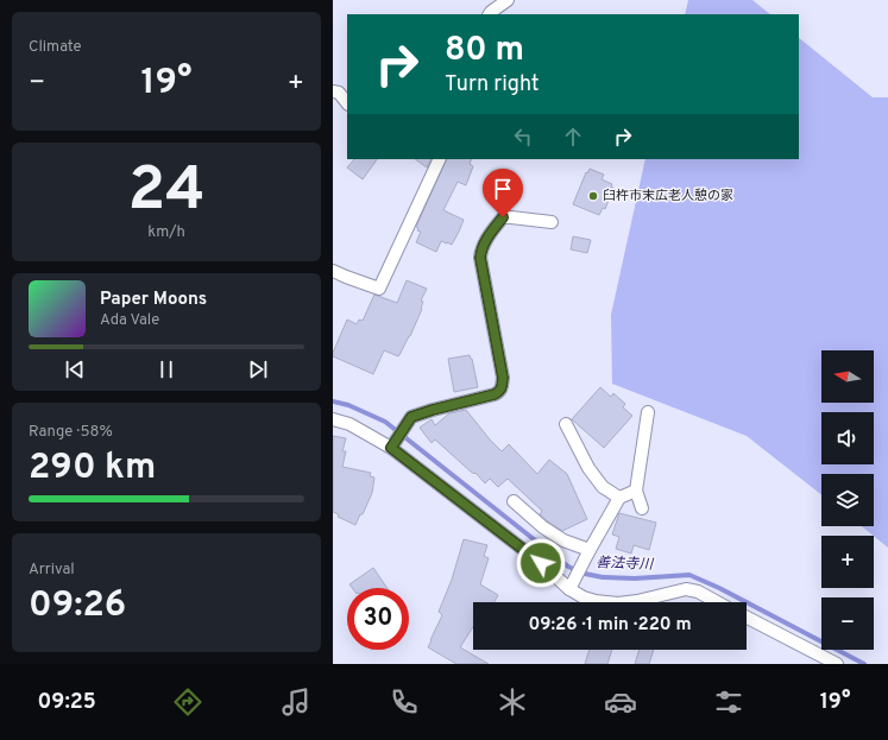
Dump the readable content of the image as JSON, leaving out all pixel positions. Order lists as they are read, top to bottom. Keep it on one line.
{"water":["善法寺川"],"places":["臼杵市末広老人憩の家"],"north":"left","page":{"tile":["Climate",["24","km/h"],["Range · 58%","290 km"],["Arrival","09:26"]],"turn":["80 m","Turn right"],"heat":["−","19°","+"],"song":["Paper Moons","Ada Vale"],"map_buttons":["+","−"],"limit":"30","trip":"09:26 · 1 min · 220 m","tabs":["09:25","19°"]}}
